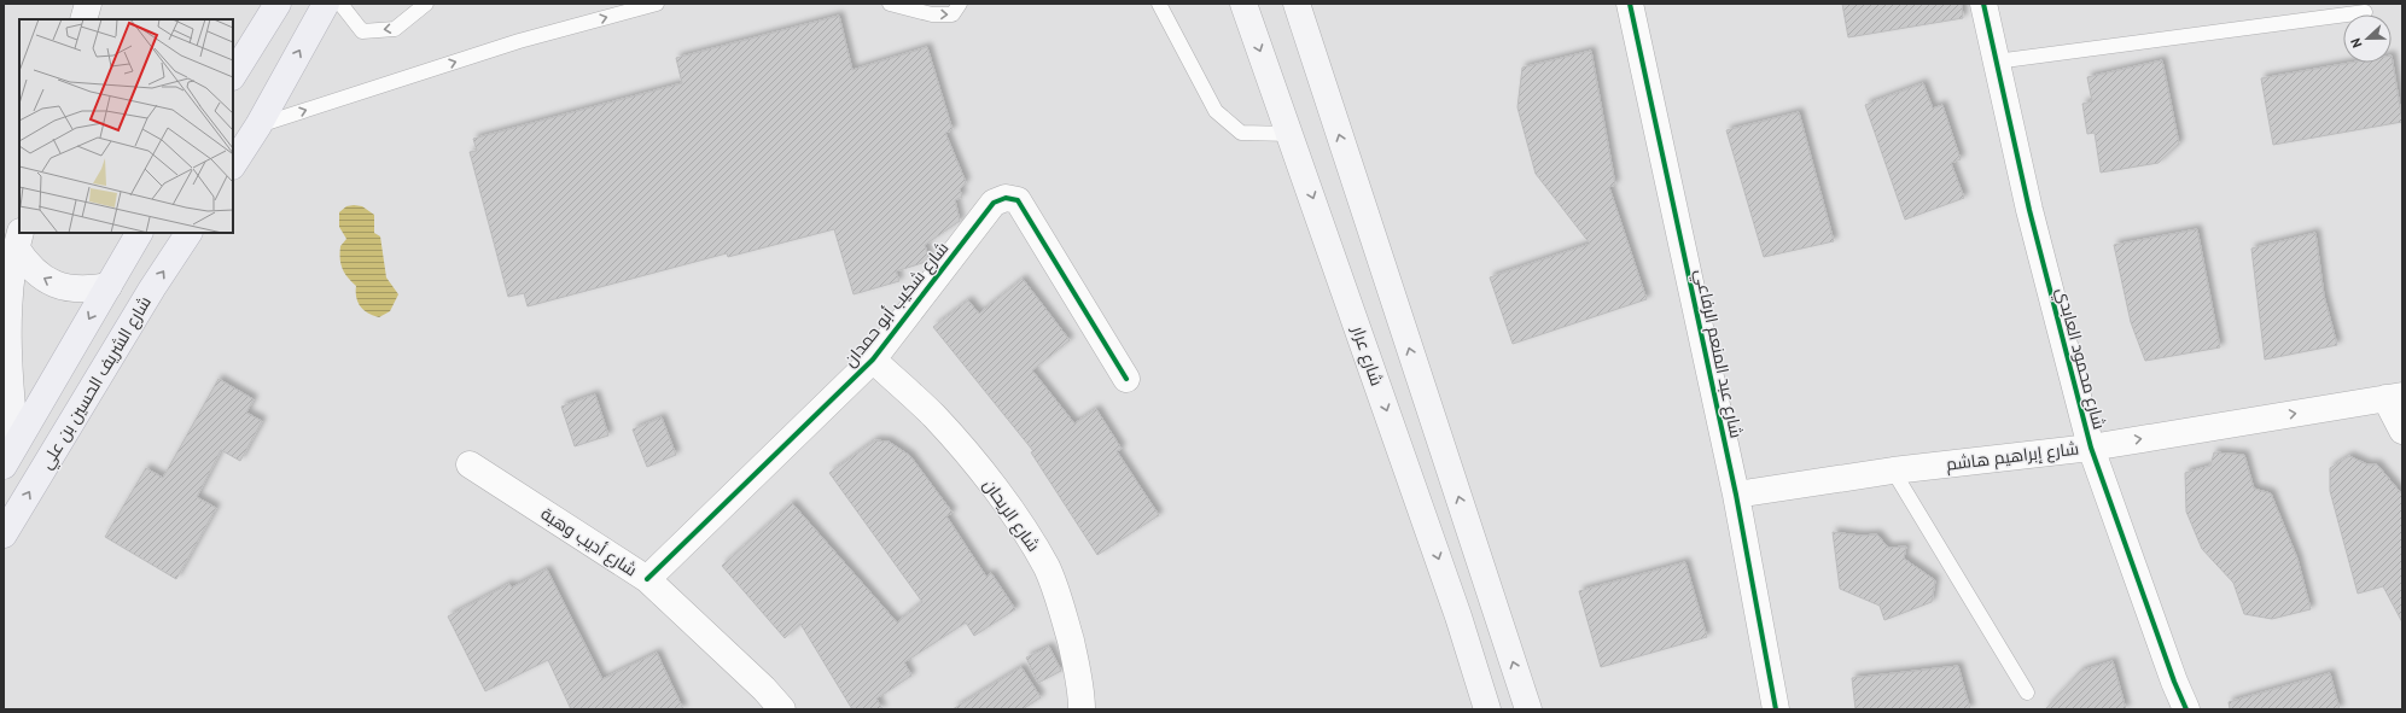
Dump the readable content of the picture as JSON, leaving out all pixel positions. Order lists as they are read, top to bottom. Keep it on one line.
{"streets":{"main road":["شارع عرار","شارع الشريف الحسين بن علي"],"street":["شارع شكيب أبو حمدان","شارع عبد المنعم الرفاعي","شارع محمود العابدي","شارع إبراهيم هاشم","شارع الريحان","شارع أديب وهبة"]},"crossings":[["شارع شكيب أبو حمدان","شارع الريحان"],["شارع شكيب أبو حمدان","شارع أديب وهبة"],["شارع عبد المنعم الرفاعي","شارع إبراهيم هاشم"],["شارع محمود العابدي","شارع إبراهيم هاشم"]],"one_way":["شارع إبراهيم هاشم"],"north":"left"}
